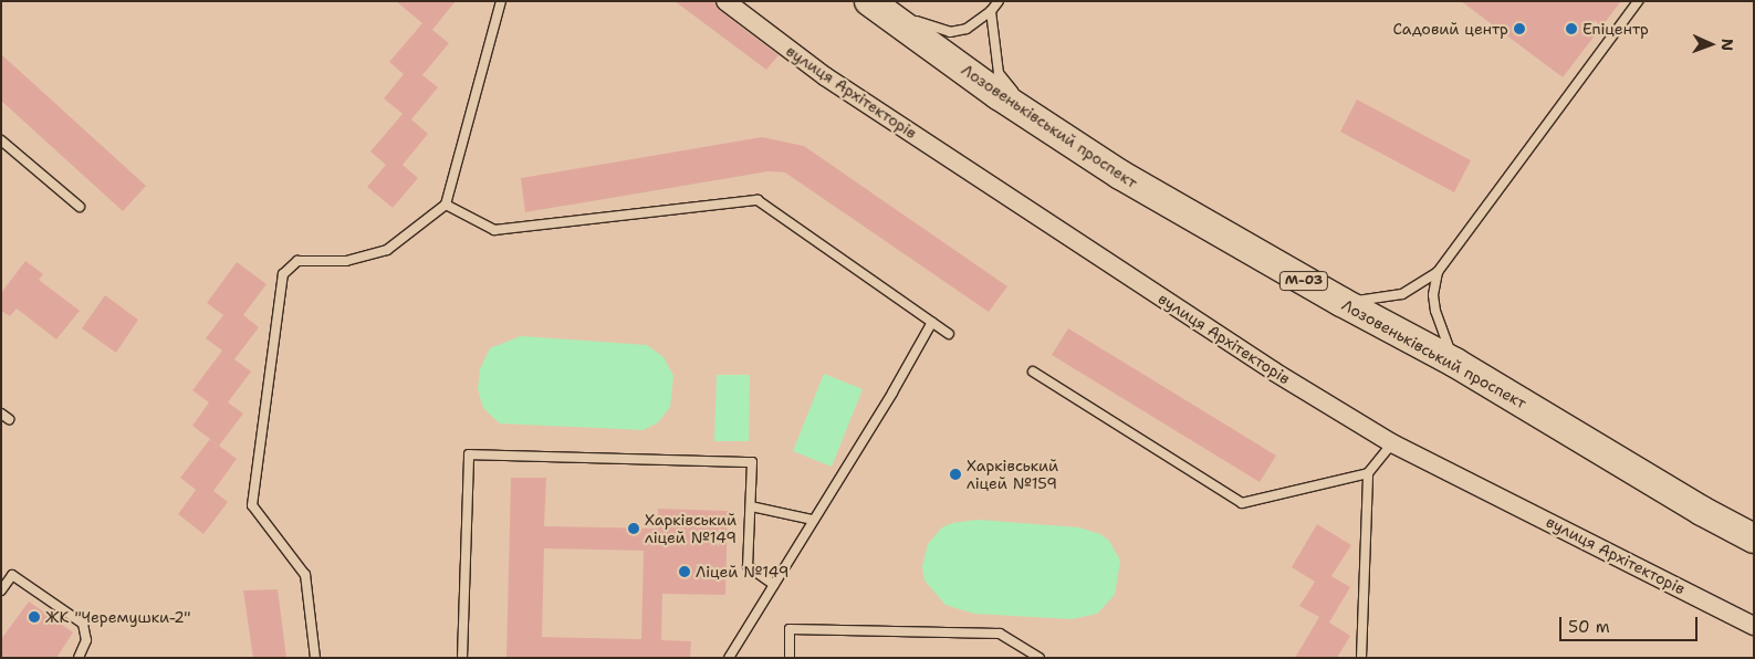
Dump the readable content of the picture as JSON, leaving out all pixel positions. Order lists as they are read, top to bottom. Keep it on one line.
{"streets":{"highway":["Лозовеньківський проспект","М-03"],"street":["вулиця Архітекторів"]},"places":["Садовий центр","Епіцентр","Харківський ліцей №159","Харківський ліцей №149","Ліцей №149","ЖК \"Черемушки-2\""],"scale_bar":"50 m","north":"right"}
